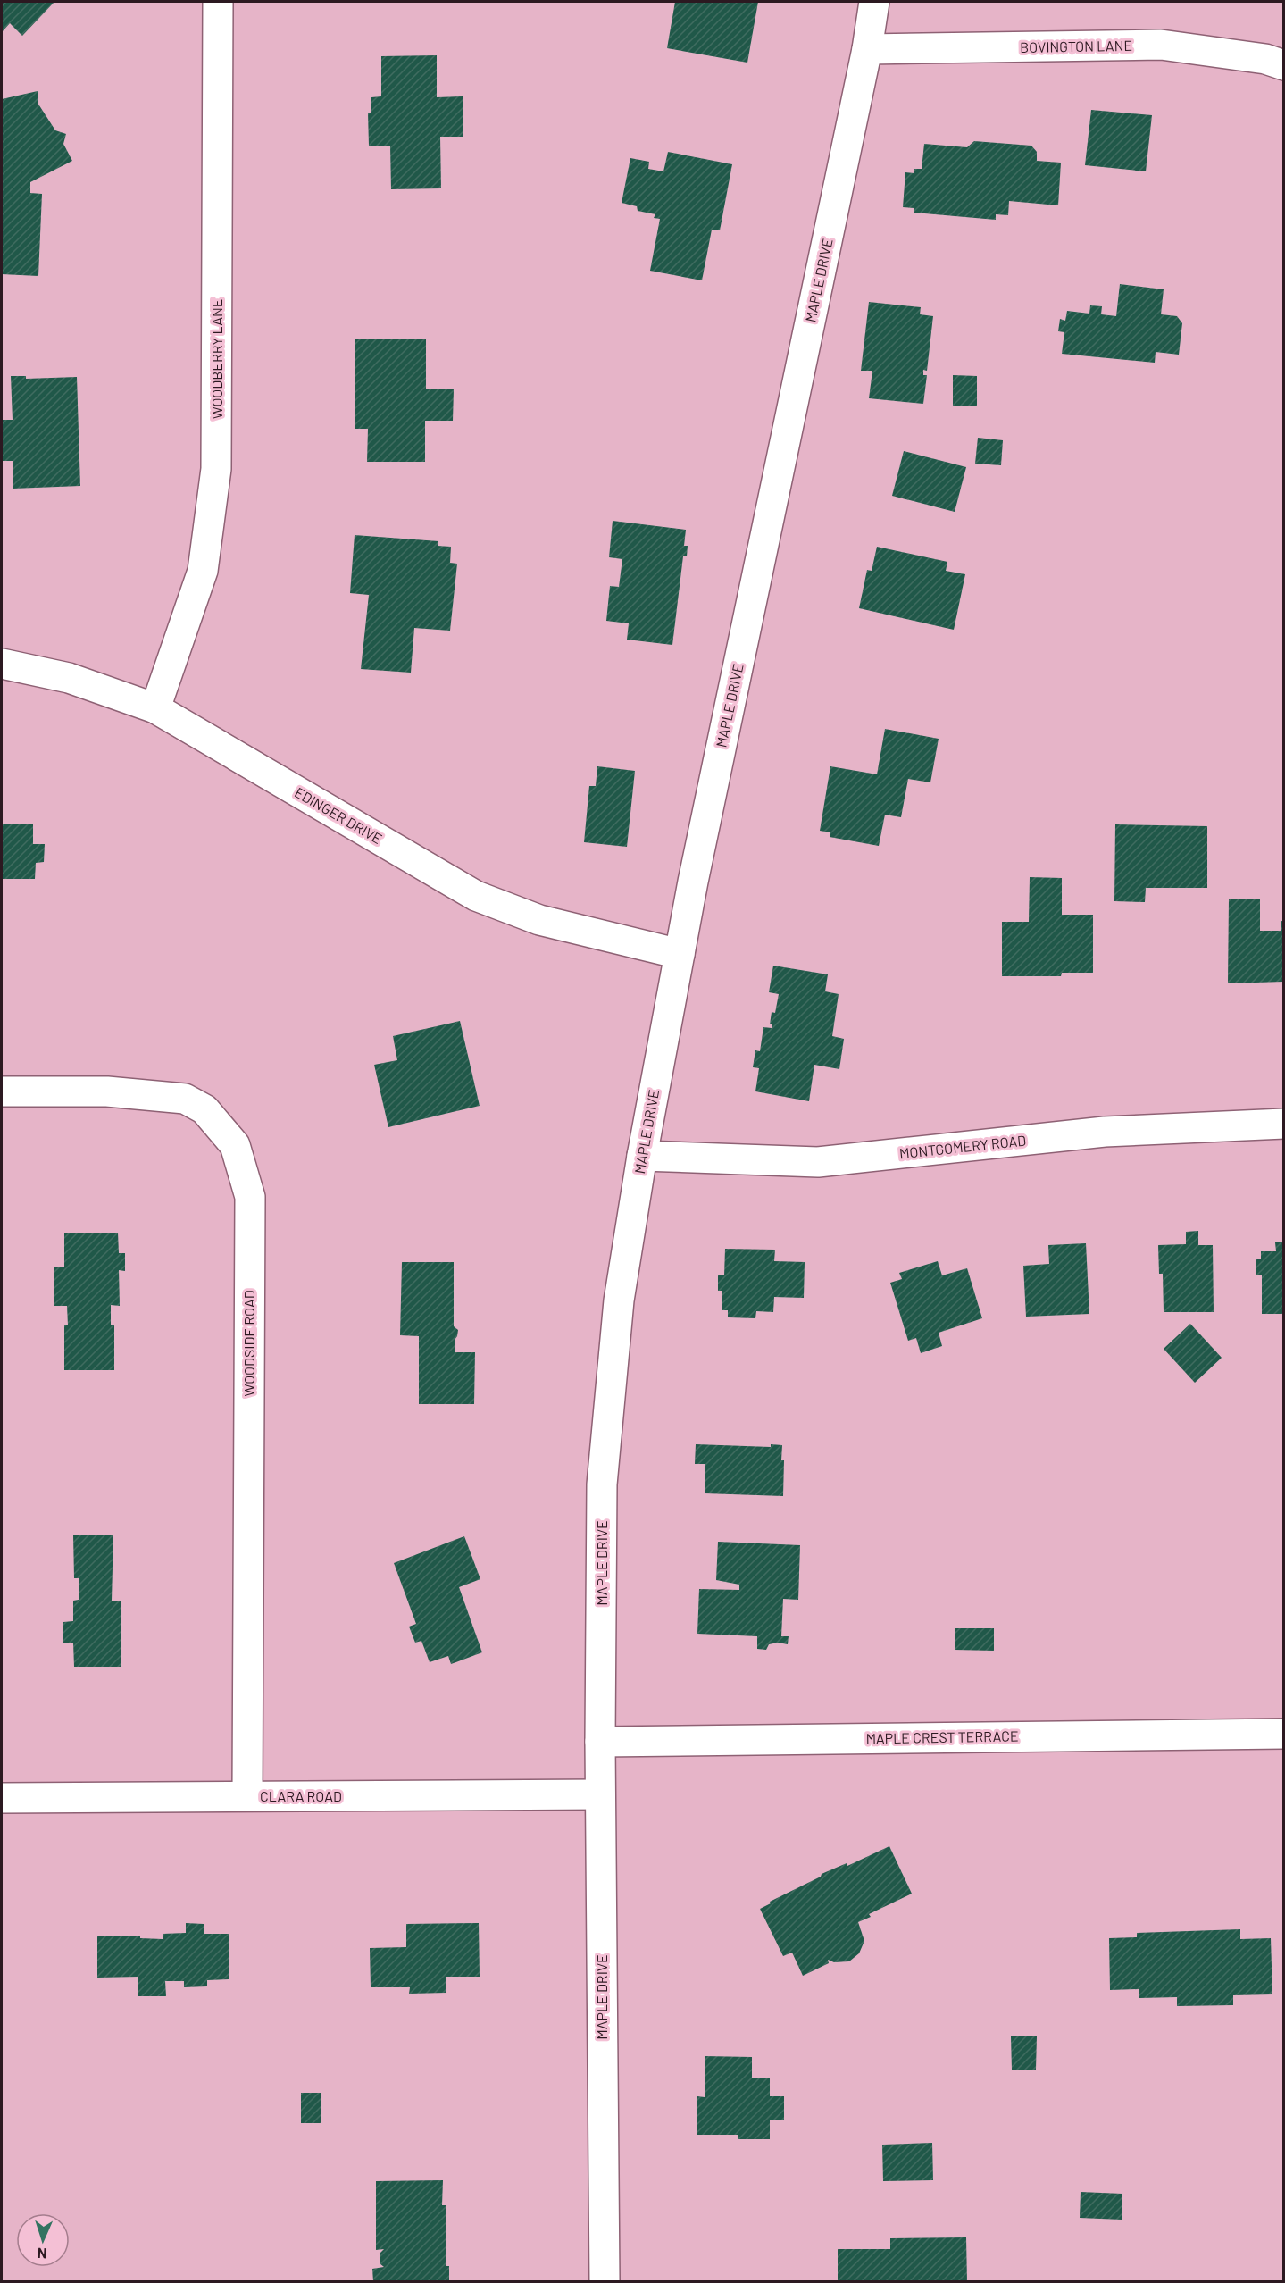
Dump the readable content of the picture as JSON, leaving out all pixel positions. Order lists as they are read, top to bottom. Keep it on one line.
{"streets":{"street":["BOVINGTON LANE","MAPLE DRIVE","WOODBERRY LANE","EDINGER DRIVE","MONTGOMERY ROAD","WOODSIDE ROAD","MAPLE CREST TERRACE","CLARA ROAD"]},"crossings":[["BOVINGTON LANE","MAPLE DRIVE"],["MAPLE DRIVE","EDINGER DRIVE"],["MAPLE DRIVE","MONTGOMERY ROAD"],["MAPLE DRIVE","MAPLE CREST TERRACE"],["MAPLE DRIVE","CLARA ROAD"],["WOODBERRY LANE","EDINGER DRIVE"],["WOODSIDE ROAD","CLARA ROAD"]],"north":"bottom"}
